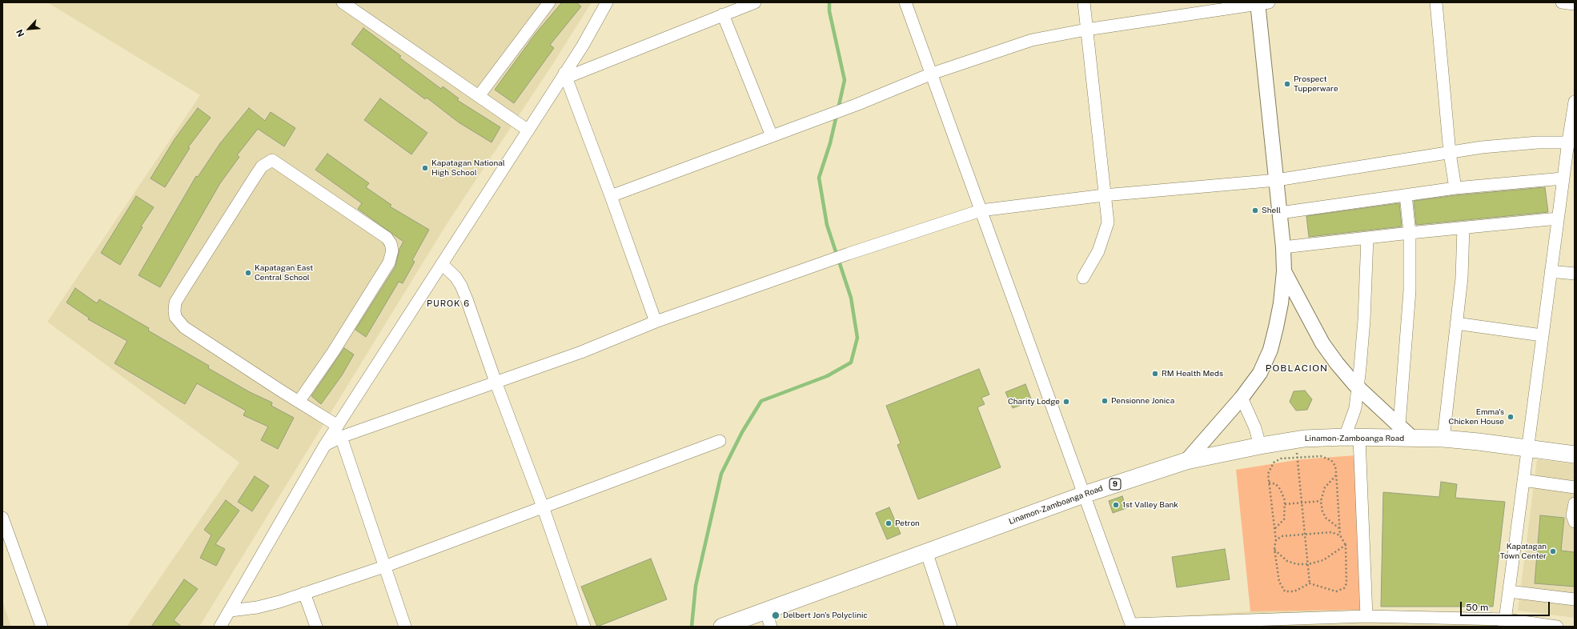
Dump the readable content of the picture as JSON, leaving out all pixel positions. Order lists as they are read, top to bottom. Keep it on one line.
{"streets":{"highway":["Linamon-Zamboanga Road","9"]},"districts":["PUROK 6","POBLACION"],"places":["Prospect Tupperware","Kapatagan National High School","Shell","Kapatagan East Central School","RM Health Meds","Pensionne Jonica","Charity Lodge","Emma's Chicken House","1st Valley Bank","Petron","Kapatagan Town Center","Delbert Jon's Polyclinic"],"scale_bar":"50 m","north":"bottom left"}
